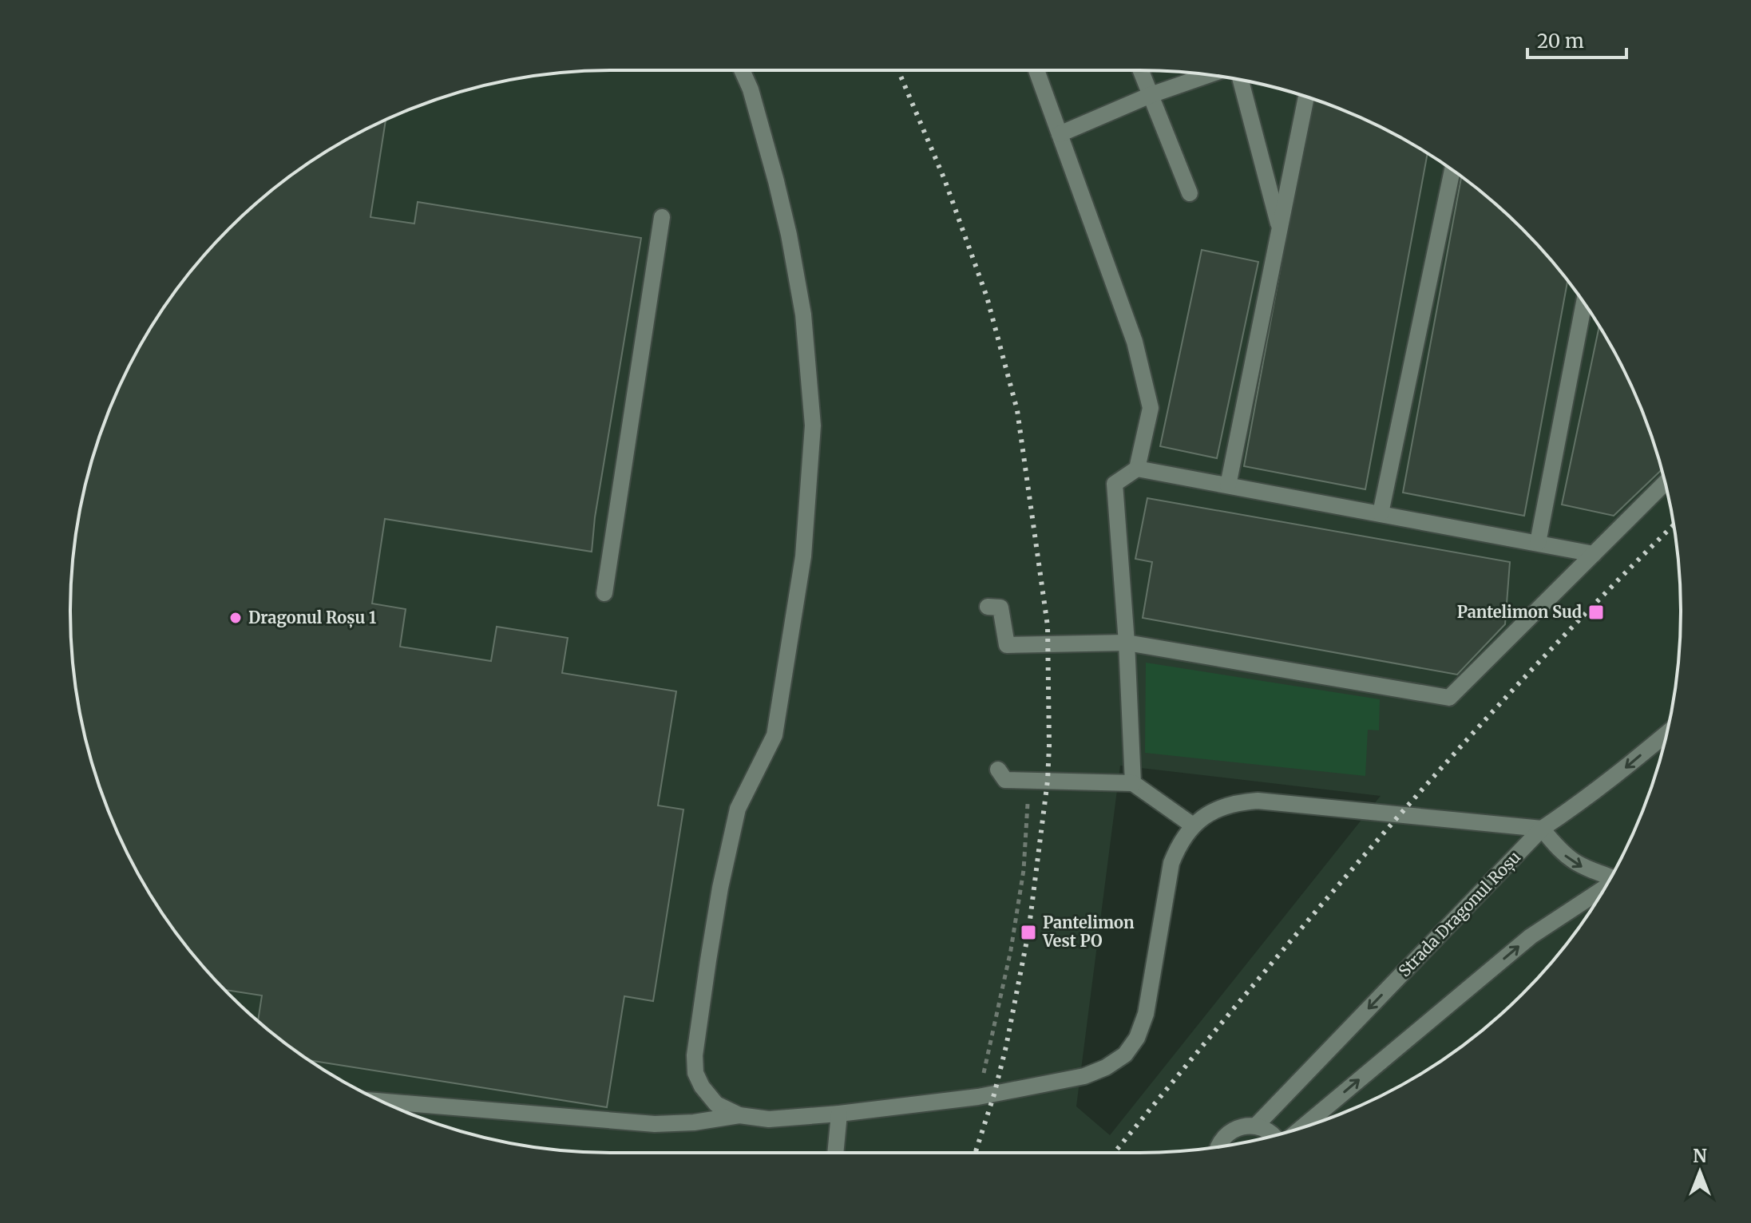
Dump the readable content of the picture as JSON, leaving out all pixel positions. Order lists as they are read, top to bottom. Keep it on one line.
{"streets":{"street":["Strada Dragonul Roșu"]},"places":{"transit":["Pantelimon Sud","Pantelimon Vest PO"],"other":["Dragonul Roșu 1"]},"scale_bar":"20 m","north":"top"}
